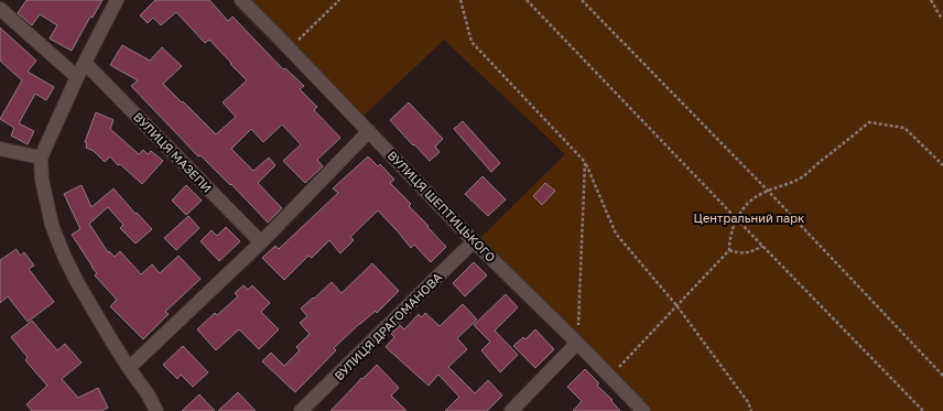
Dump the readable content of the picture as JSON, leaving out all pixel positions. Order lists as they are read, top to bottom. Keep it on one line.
{"streets":{"street":["ВУЛИЦЯ МАЗЕПИ","ВУЛИЦЯ ШЕПТИЦЬКОГО","ВУЛИЦЯ ДРАГОМАНОВА"]},"crossings":[["ВУЛИЦЯ ШЕПТИЦЬКОГО","ВУЛИЦЯ ДРАГОМАНОВА"]],"parks":["Центральний парк"]}
